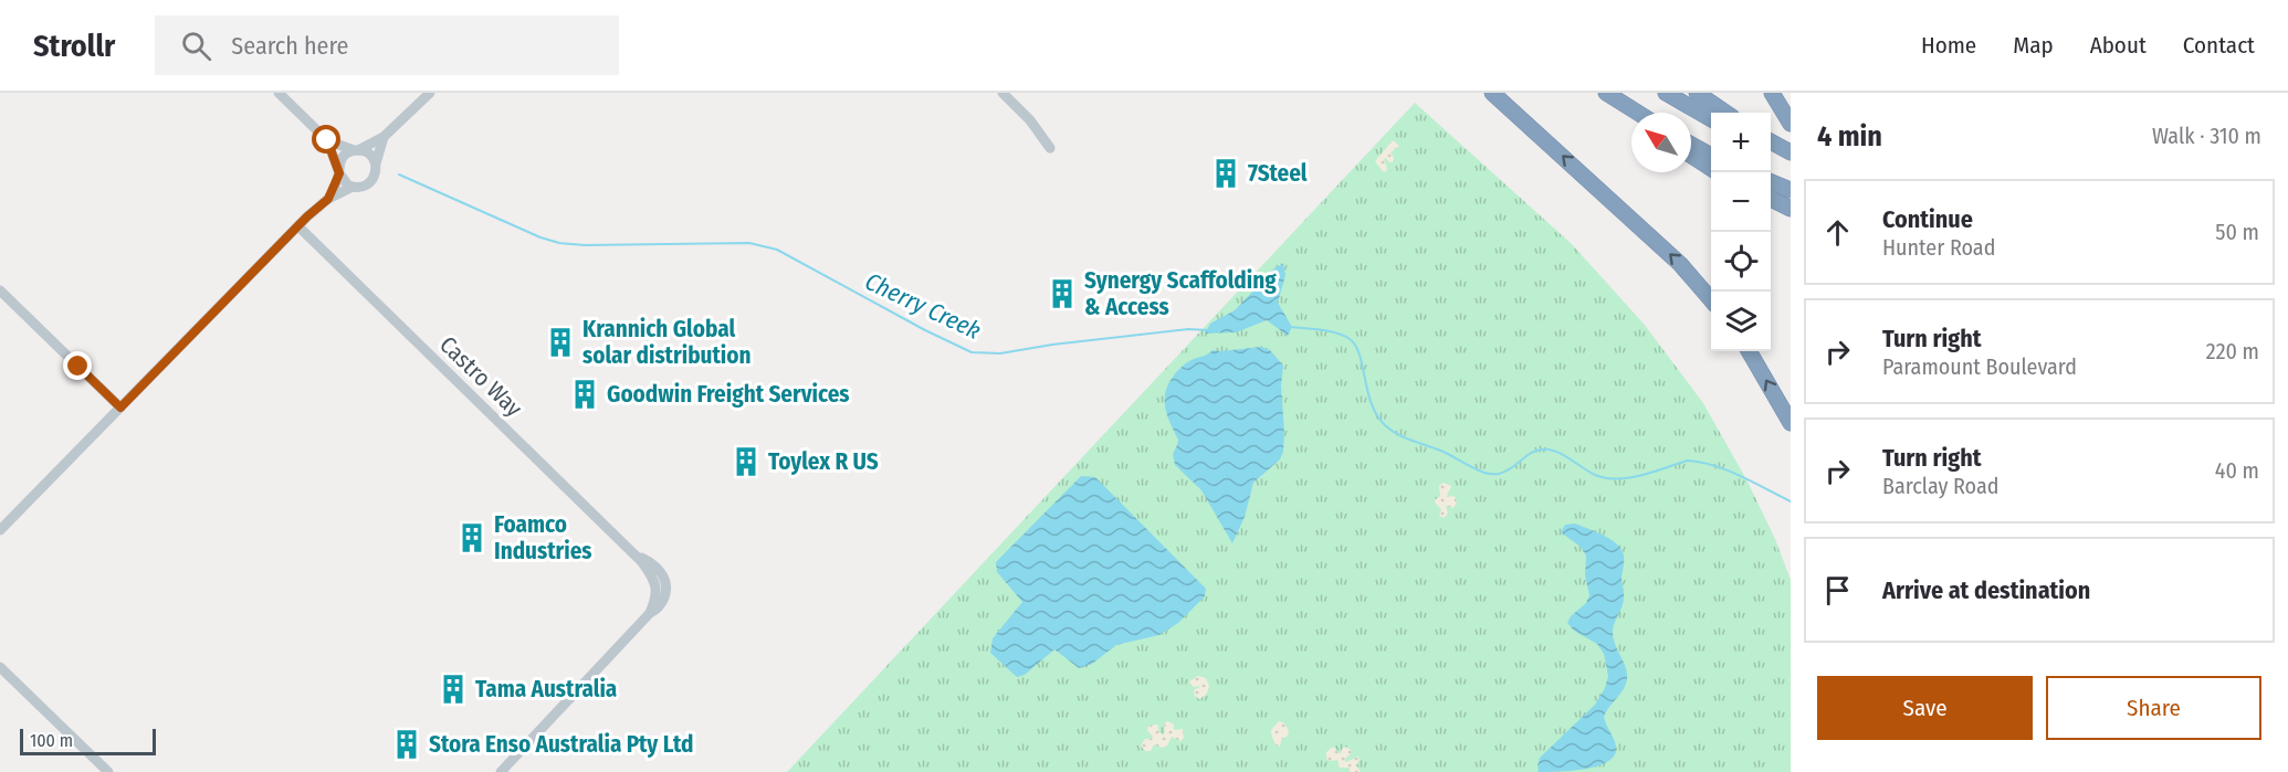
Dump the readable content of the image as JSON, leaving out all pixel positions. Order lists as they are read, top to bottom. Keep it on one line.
{"streets":{"street":["Castro Way"]},"water":["Cherry Creek"],"places":{"building":["7Steel","Synergy Scaffolding & Access","Krannich Global solar distribution","Goodwin Freight Services","Toylex R US","Foamco Industries","Tama Australia","Stora Enso Australia Pty Ltd"]},"scale_bar":"100 m","north":"top left","page":{"header":"Strollr","search":"Search here","nav":["Home","Map","About","Contact"],"heading":["4 min","Walk · 310 m"],"map_buttons":["+","−"],"list":[["Continue","Hunter Road","50 m"],["Turn right","Paramount Boulevard","220 m"],["Turn right","Barclay Road","40 m"],"Arrive at destination"],"buttons":["Save","Share"],"scale":"100 m"}}
